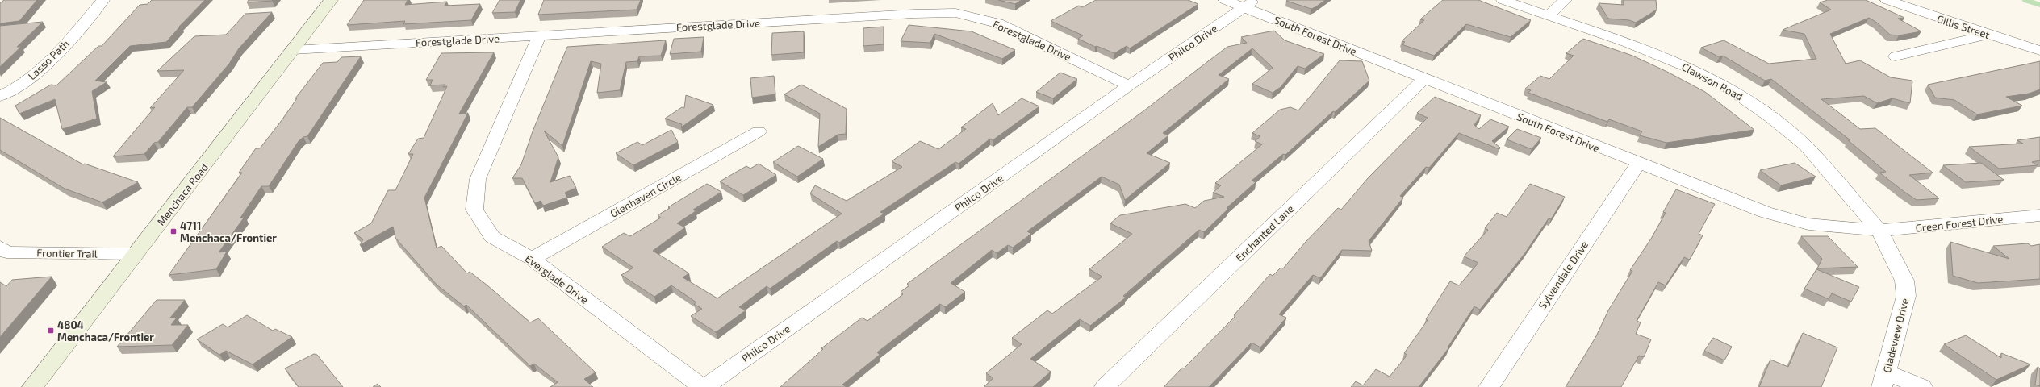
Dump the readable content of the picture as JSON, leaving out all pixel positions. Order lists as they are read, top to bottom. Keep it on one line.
{"streets":{"main road":["Menchaca Road"],"street":["Forestglade Drive","Gillis Street","South Forest Drive","Philco Drive","Lasso Path","Clawson Road","Glenhaven Circle","Green Forest Drive","Enchanted Lane","Frontier Trail","Sylvandale Drive","Everglade Drive","Gladeview Drive"]},"crossings":[["Forestglade Drive","Philco Drive"],["Forestglade Drive","Menchaca Road"],["Forestglade Drive","Everglade Drive"],["South Forest Drive","Philco Drive"],["South Forest Drive","Clawson Road"],["South Forest Drive","Green Forest Drive"],["South Forest Drive","Enchanted Lane"],["South Forest Drive","Sylvandale Drive"],["South Forest Drive","Gladeview Drive"],["Clawson Road","Green Forest Drive"],["Clawson Road","Gladeview Drive"],["Menchaca Road","Frontier Trail"],["Glenhaven Circle","Everglade Drive"],["Green Forest Drive","Gladeview Drive"]],"places":{"transit":["4711 Menchaca/Frontier","4804 Menchaca/Frontier"]}}
